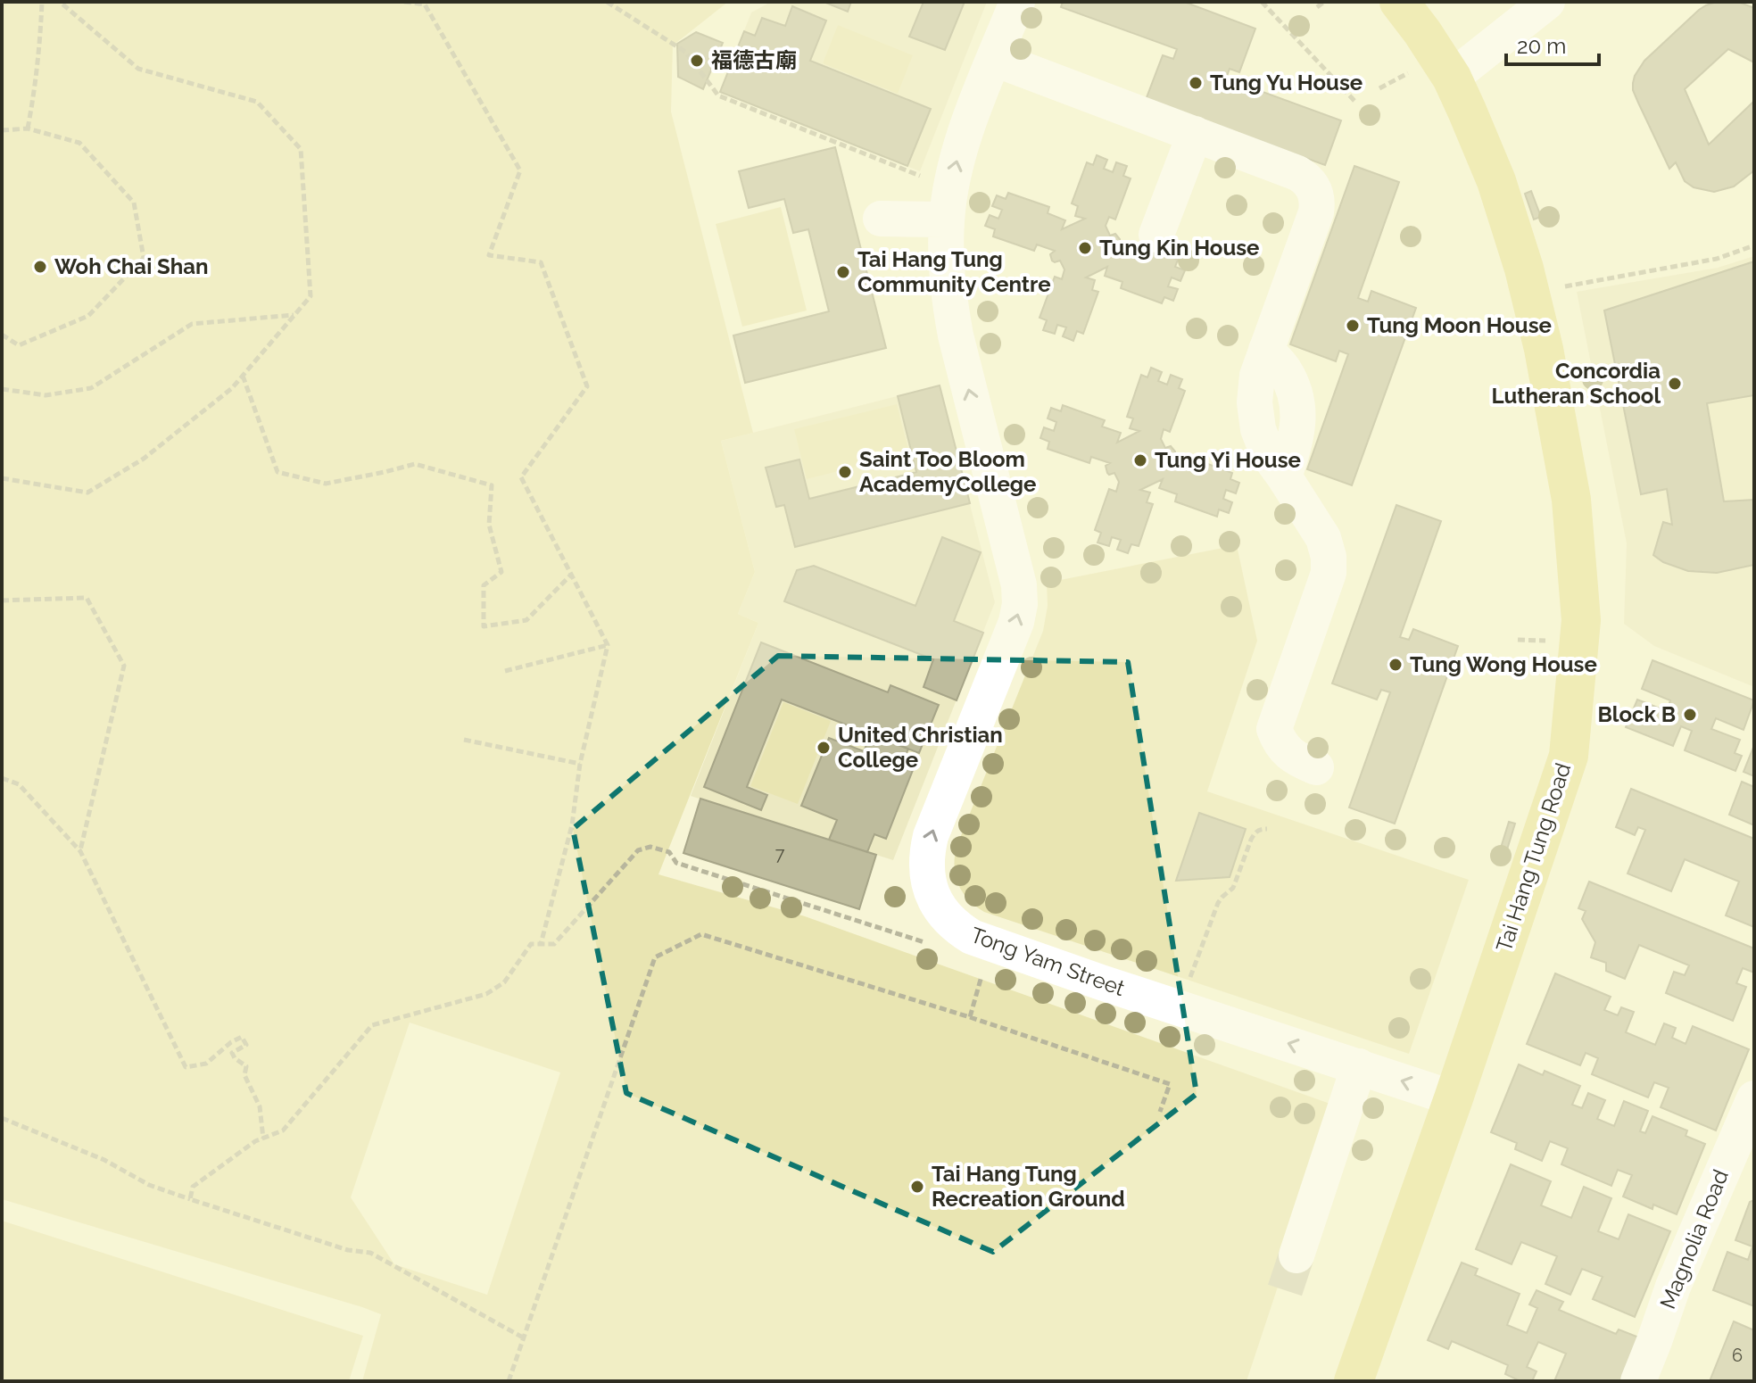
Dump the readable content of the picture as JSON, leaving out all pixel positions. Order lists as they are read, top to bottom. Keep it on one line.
{"streets":{"main road":["Tai Hang Tung Road"],"street":["Tong Yam Street","Magnolia Road"]},"crossings":[["Tai Hang Tung Road","Tong Yam Street"]],"places":["福德古廟","Tung Yu House","Tung Kin House","Woh Chai Shan","Tai Hang Tung Community Centre","Tung Moon House","Concordia Lutheran School","Tung Yi House","Saint Too Bloom AcademyCollege","Tung Wong House","Block B","United Christian College","Tai Hang Tung Recreation Ground"],"house_numbers":["7","6"],"scale_bar":"20 m"}
